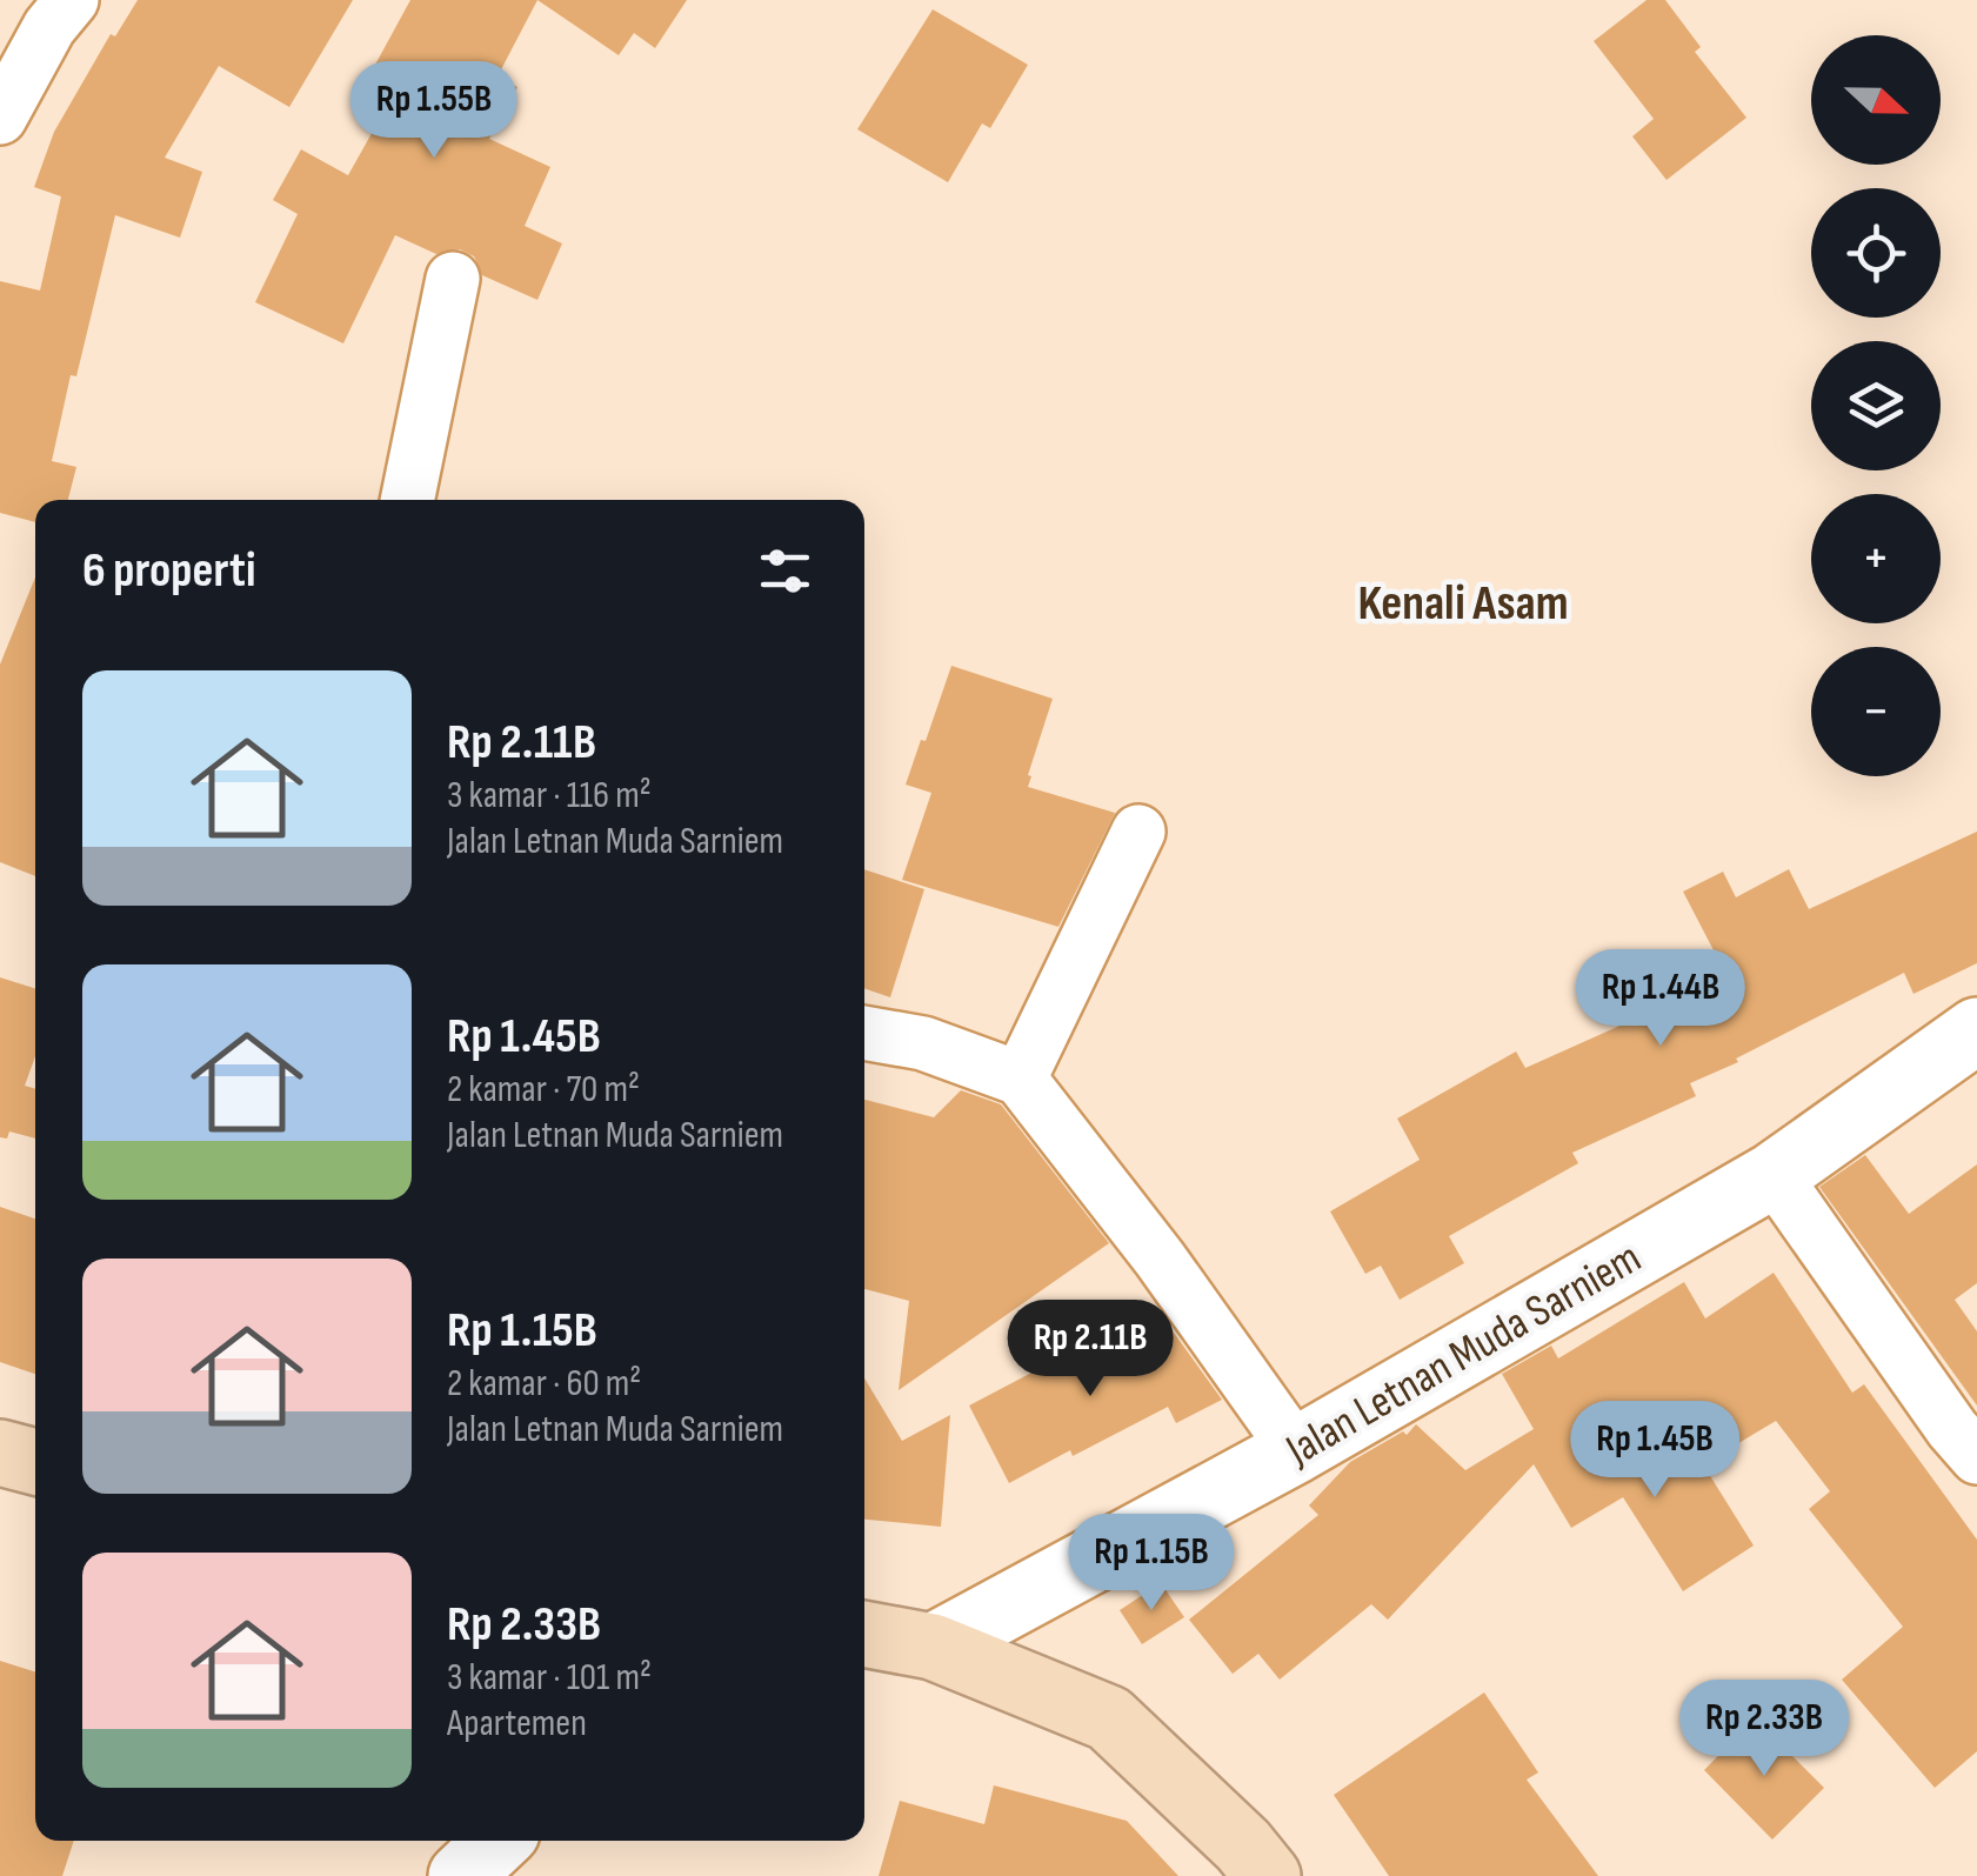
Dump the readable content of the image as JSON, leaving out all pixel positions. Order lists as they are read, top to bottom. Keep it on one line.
{"streets":{"main road":["Jalan Letnan Muda Sarniem"]},"districts":["Kenali Asam"],"north":"right","page":{"map_buttons":["+","−"],"price":["Rp 1.55B","Rp 1.44B","Rp 2.11B","Rp 1.45B","Rp 1.15B","Rp 2.33B"],"heading":"6 properti","list":[{"name":"Rp 2.11B","note":"3 kamar · 116 m² · Jalan Letnan Muda Sarniem"},{"name":"Rp 1.45B","note":"2 kamar · 70 m² · Jalan Letnan Muda Sarniem"},{"name":"Rp 1.15B","note":"2 kamar · 60 m² · Jalan Letnan Muda Sarniem"},{"name":"Rp 2.33B","note":"3 kamar · 101 m² · Apartemen"}]}}
